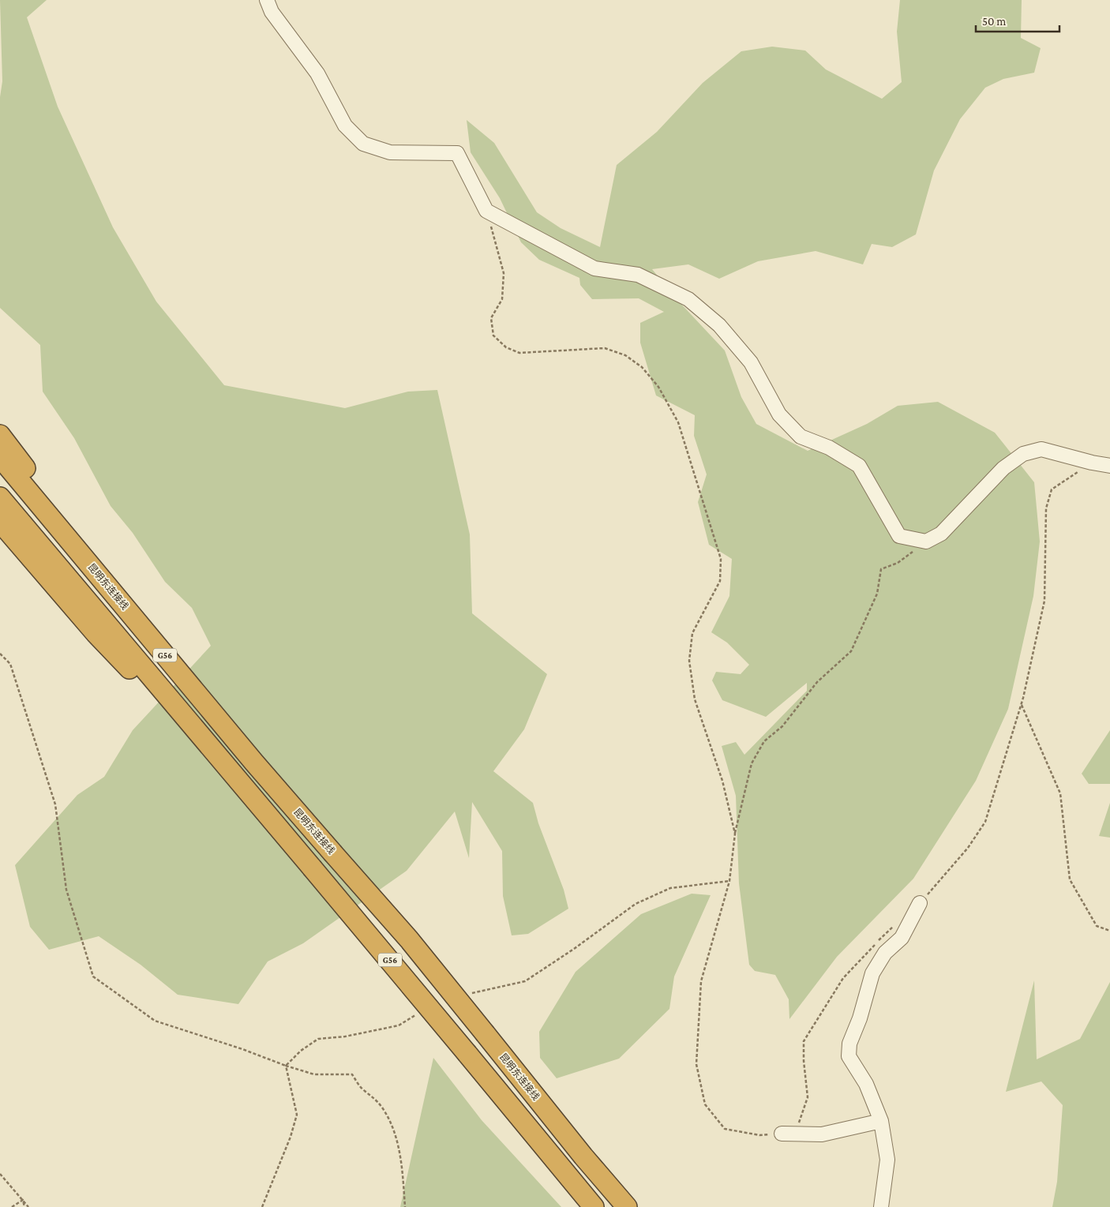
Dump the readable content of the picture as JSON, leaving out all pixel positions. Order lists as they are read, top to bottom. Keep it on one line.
{"streets":{"highway":["昆明东连接线","G56"]},"scale_bar":"50 m"}
